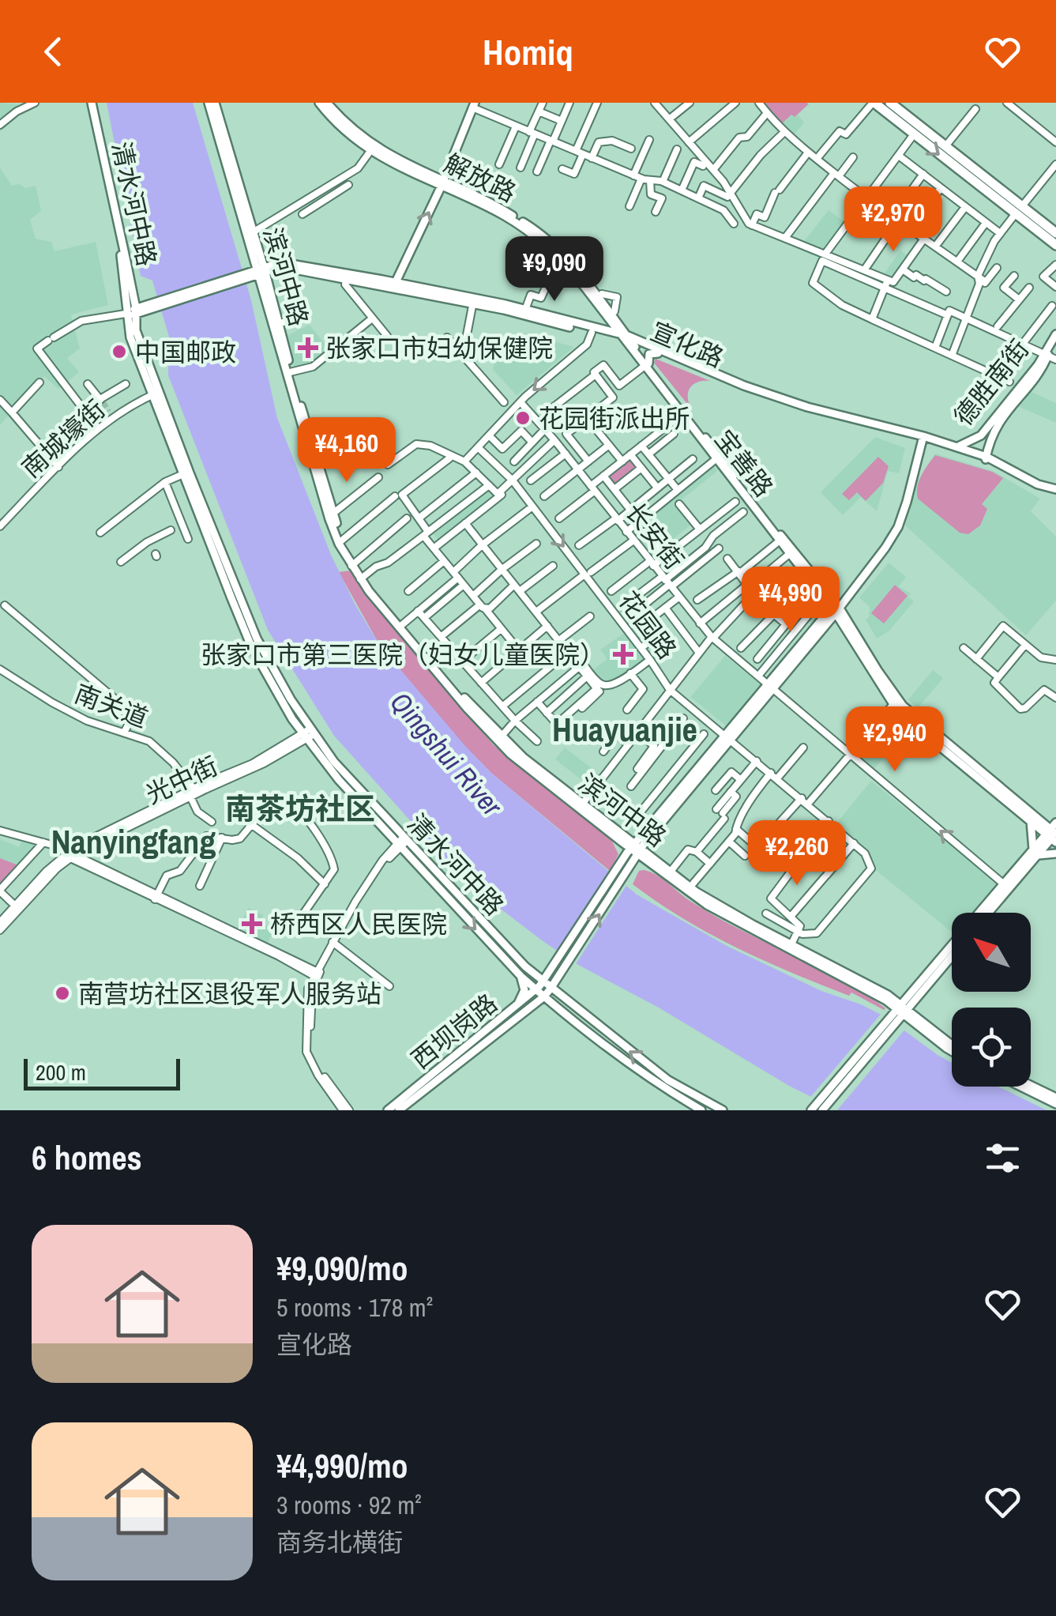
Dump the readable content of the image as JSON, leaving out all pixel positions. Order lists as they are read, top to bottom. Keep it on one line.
{"streets":{"main road":["解放路","清水河中路","滨河中路","宣化路","德胜南街","宝善路","西坝岗路"],"street":["南城壕街","长安街","花园路","南关道","光中街"]},"crossings":[["解放路","宣化路"],["解放路","宝善路"],["清水河中路","南城壕街"],["清水河中路","光中街"],["清水河中路","西坝岗路"],["滨河中路","宣化路"],["宣化路","德胜南街"],["宣化路","宝善路"],["南关道","光中街"]],"districts":["Huayuanjie","南茶坊社区","Nanyingfang"],"water":["Qingshui River"],"places":{"health":["张家口市妇幼保健院","张家口市第三医院（妇女儿童医院）","桥西区人民医院"],"other":["中国邮政","花园街派出所","南营坊社区退役军人服务站"]},"scale_bar":"200 m","north":"top left","page":{"header":"Homiq","price":["¥2,970","¥9,090","¥4,160","¥4,990","¥2,940","¥2,260"],"scale":"200 m","heading":"6 homes","list":[{"name":"¥9,090/mo","note":"5 rooms · 178 m² · 宣化路"},{"name":"¥4,990/mo","note":"3 rooms · 92 m² · 商务北横街"}]}}
